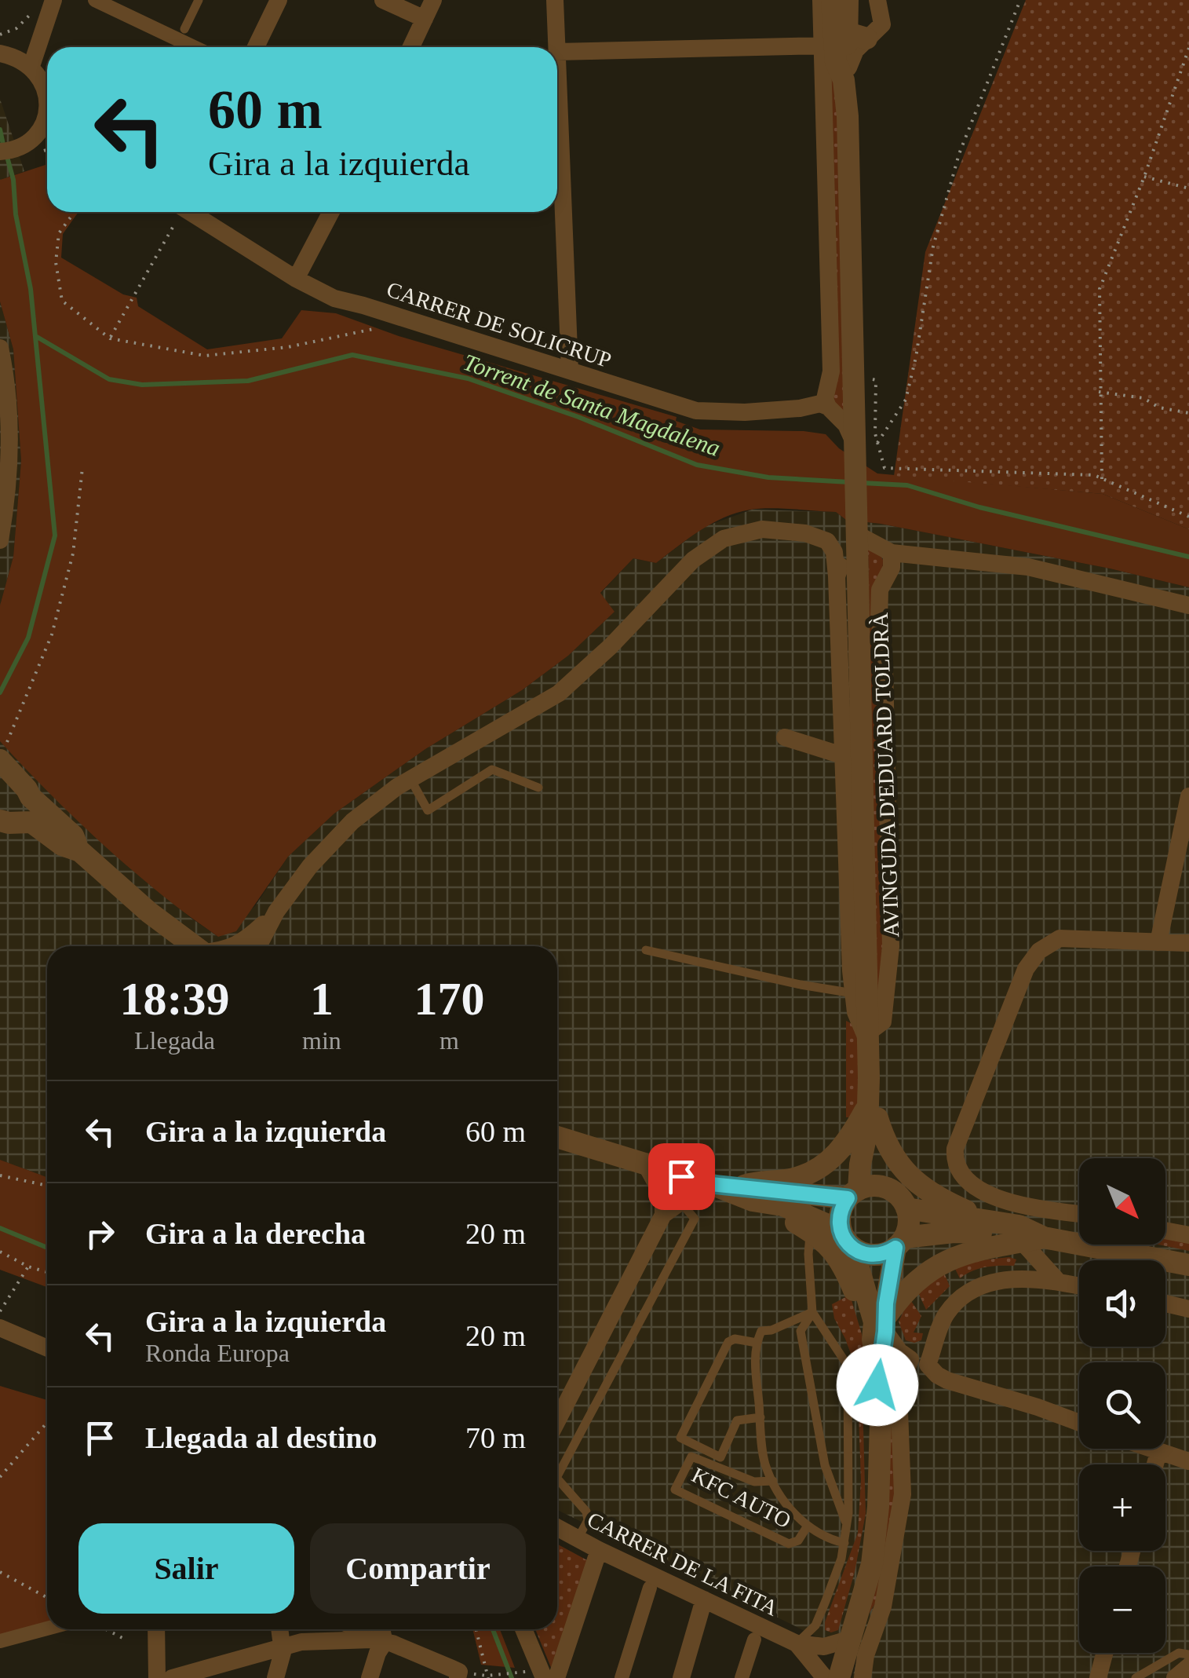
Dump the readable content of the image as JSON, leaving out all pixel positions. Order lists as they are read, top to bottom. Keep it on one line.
{"streets":{"street":["CARRER DE SOLICRUP","AVINGUDA D'EDUARD TOLDRÀ","CARRER DE LA FITA"],"lane":["KFC AUTO"]},"water":["Torrent de Santa Magdalena"],"north":"bottom right","page":{"turn":["60 m","Gira a la izquierda"],"eta":["18:39","Llegada","1","min","170","m"],"list":[{"name":"Gira a la izquierda","value":"60 m"},{"name":"Gira a la derecha","value":"20 m"},{"name":"Gira a la izquierda","note":"Ronda Europa","value":"20 m"},{"name":"Llegada al destino","value":"70 m"}],"map_buttons":["+","−"],"buttons":["Salir","Compartir"]}}
